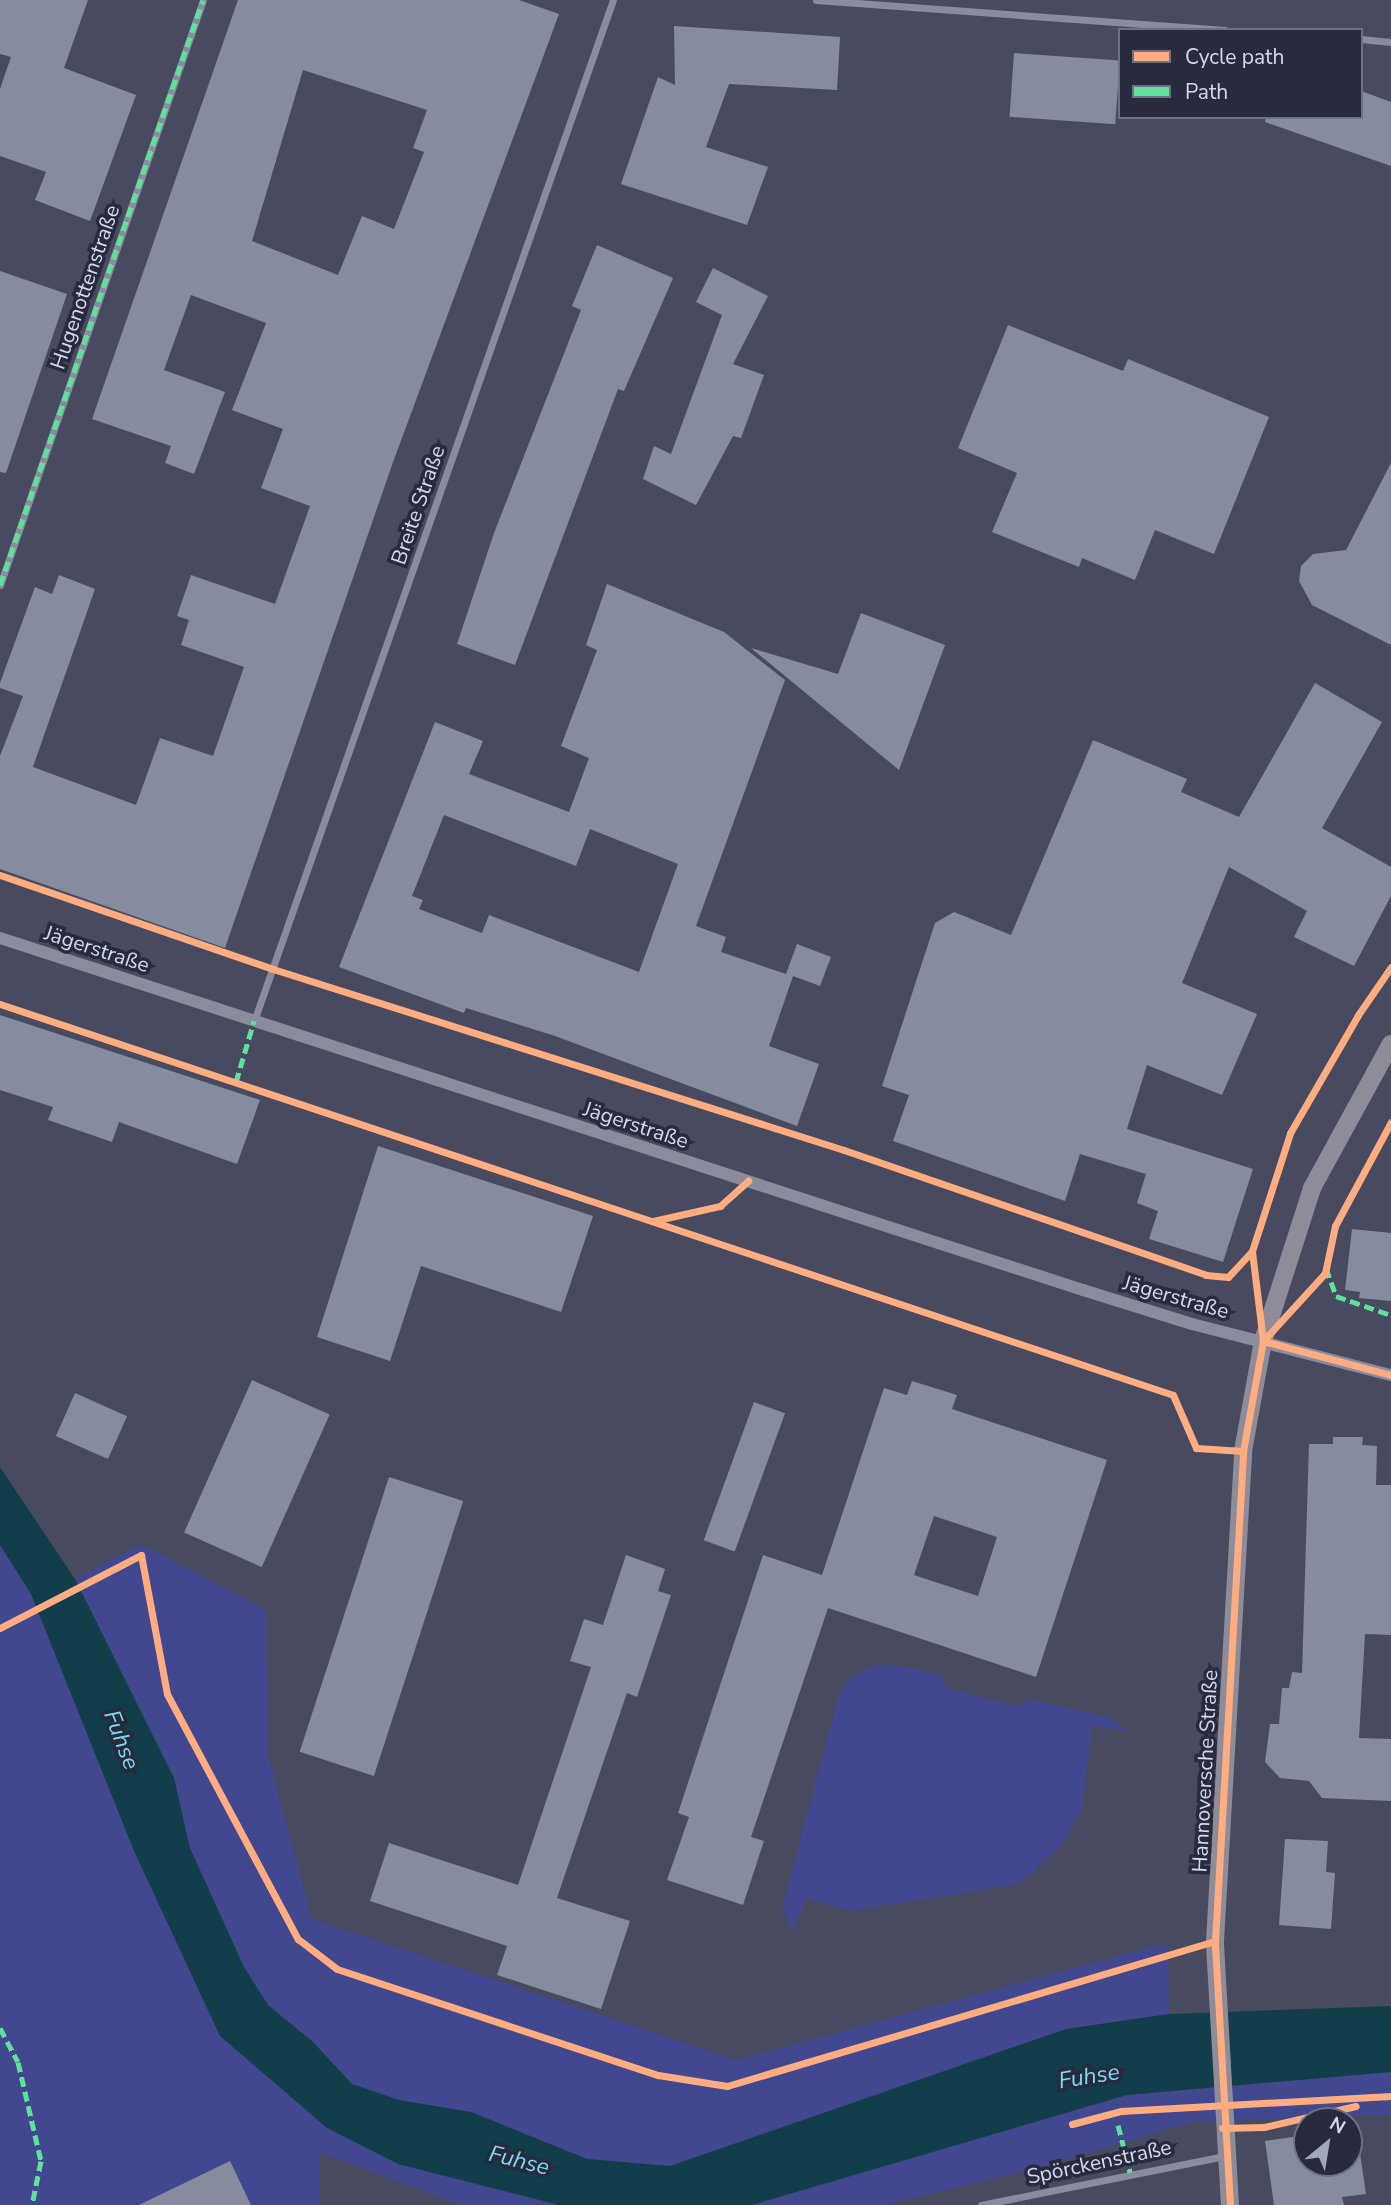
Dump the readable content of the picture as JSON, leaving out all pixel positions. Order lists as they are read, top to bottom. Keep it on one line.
{"streets":{"main road":["Hannoversche Straße"],"street":["Hugenottenstraße","Breite Straße","Jägerstraße","Spörckenstraße"]},"crossings":[["Breite Straße","Jägerstraße"],["Jägerstraße","Hannoversche Straße"],["Hannoversche Straße","Spörckenstraße"]],"water":["Fuhse"],"legend":["Cycle path","Path"],"north":"top right"}
